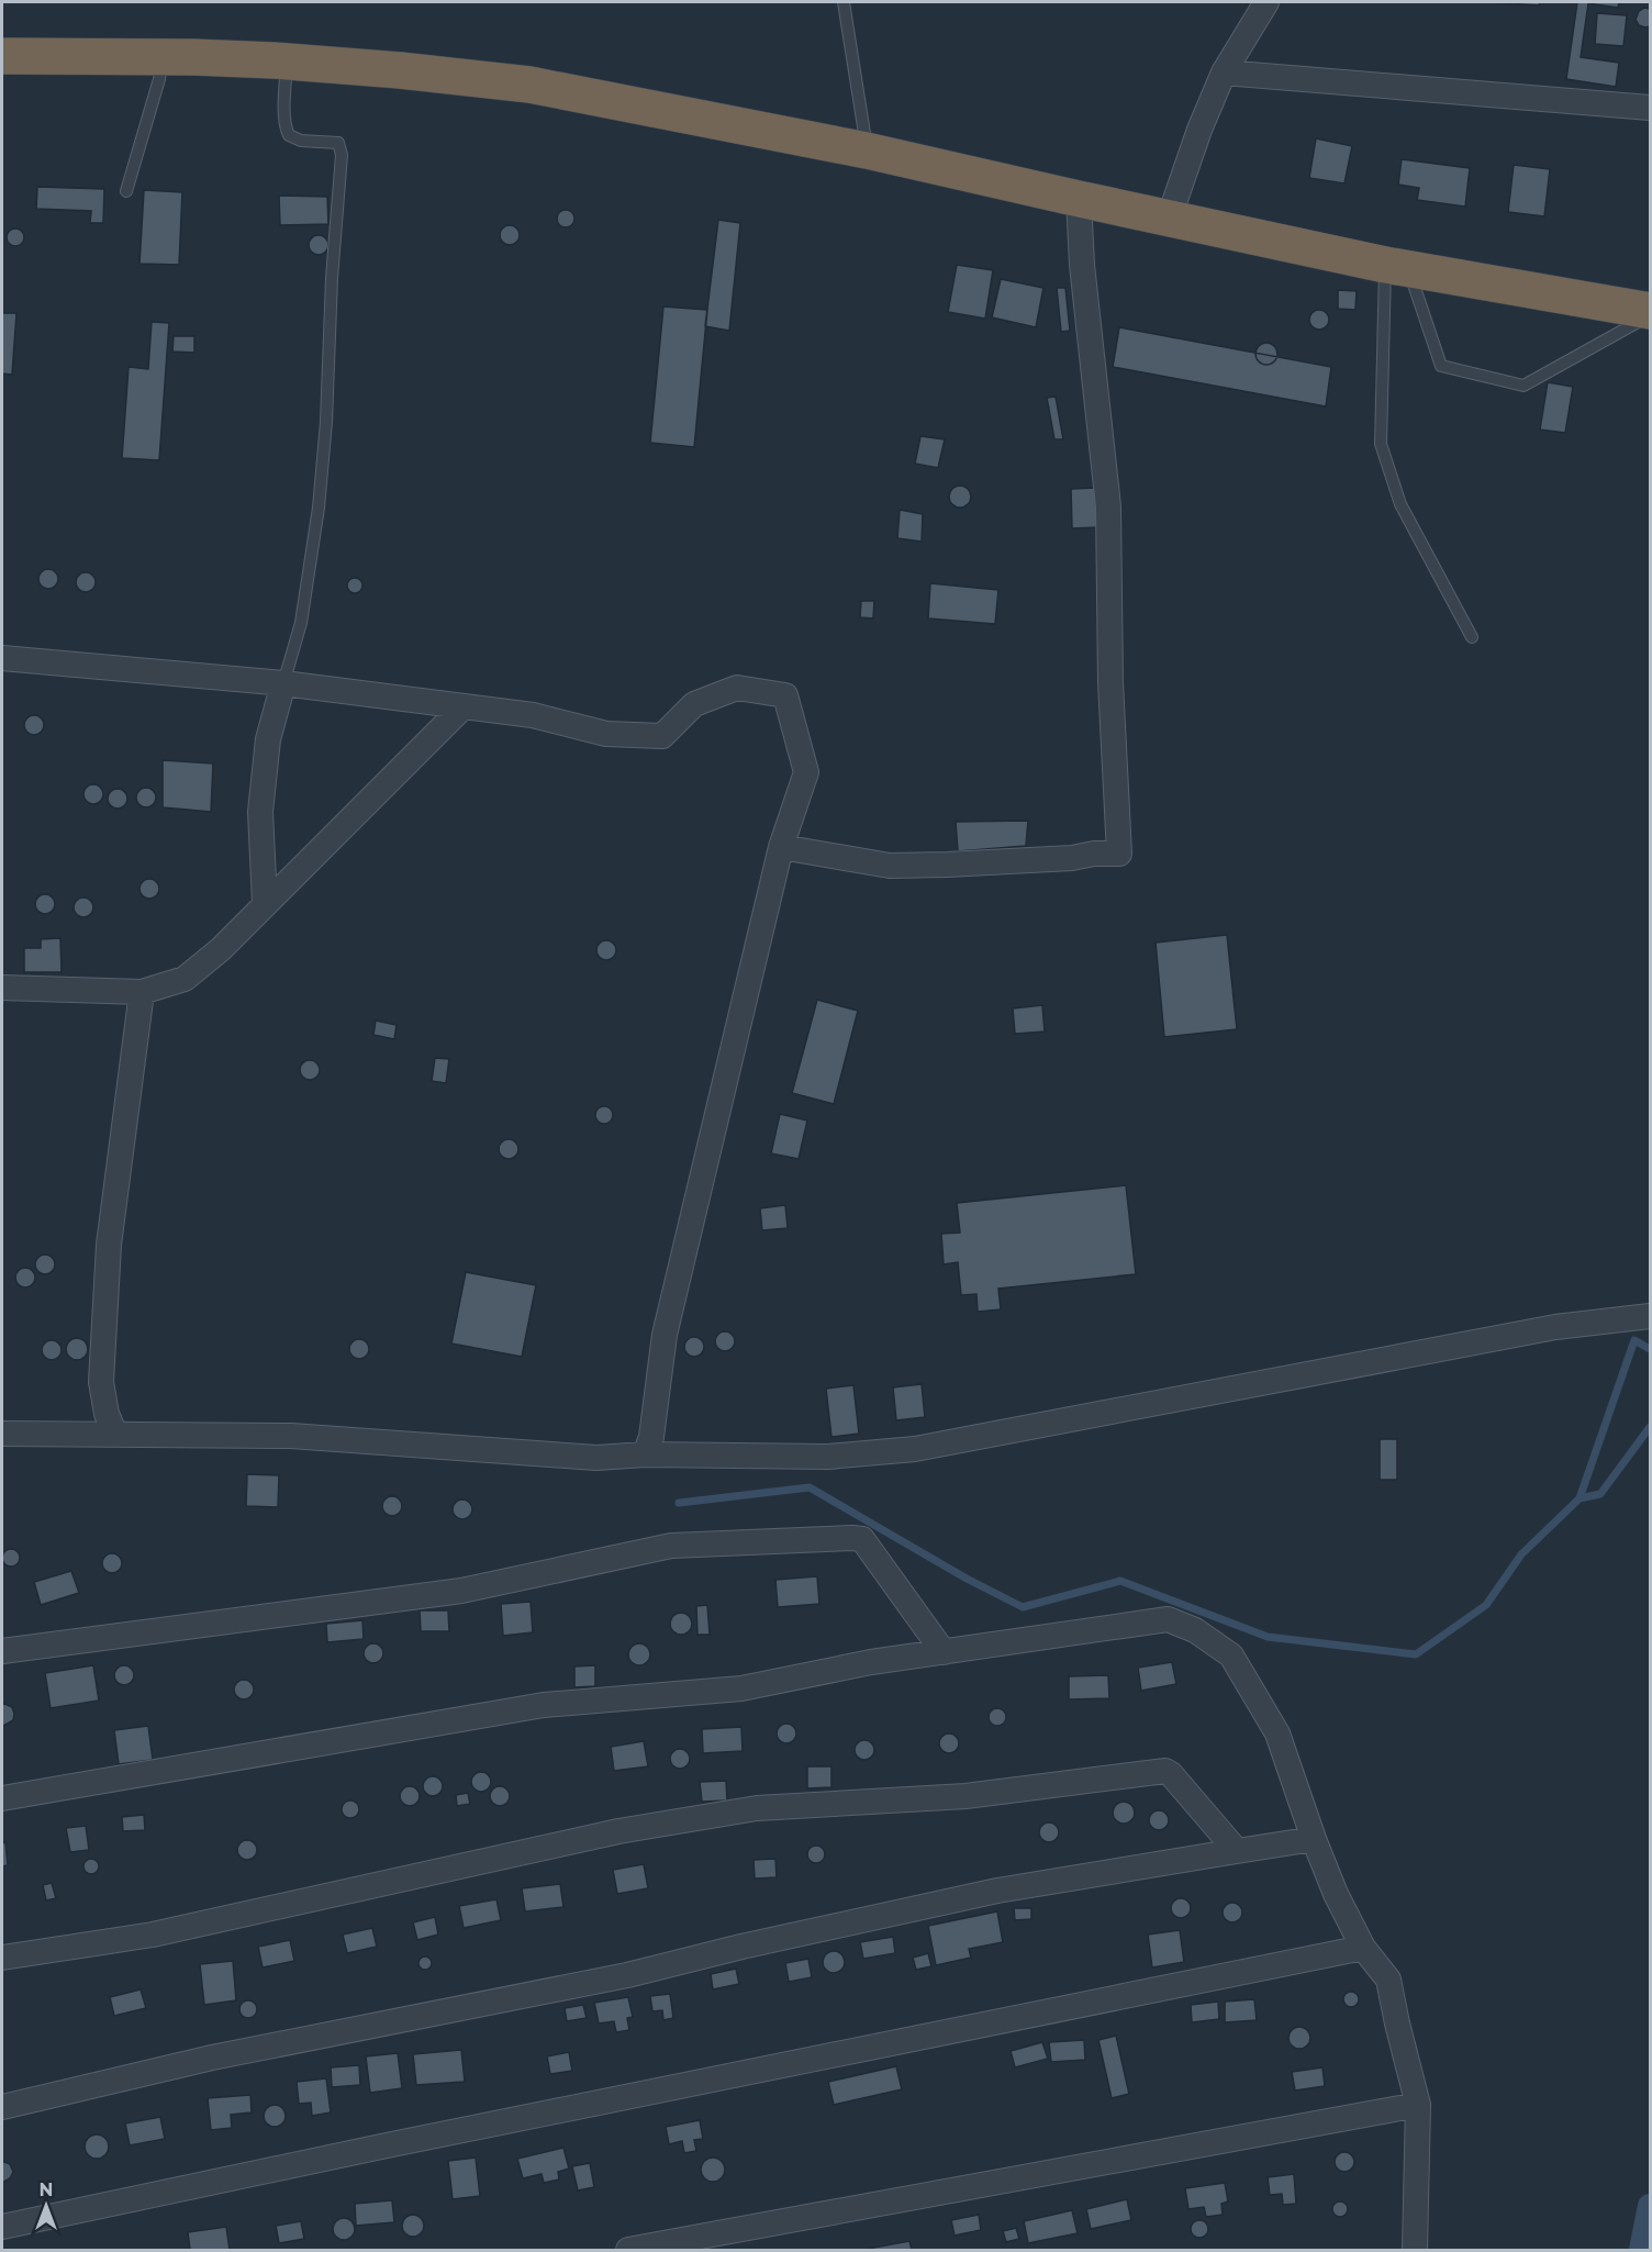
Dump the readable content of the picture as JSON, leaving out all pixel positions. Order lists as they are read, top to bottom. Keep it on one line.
{"north":"top"}
